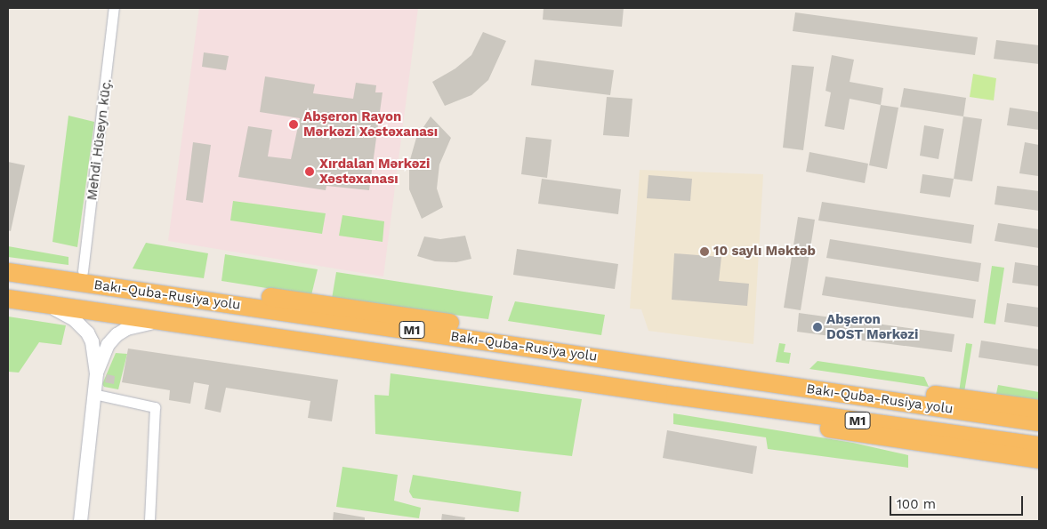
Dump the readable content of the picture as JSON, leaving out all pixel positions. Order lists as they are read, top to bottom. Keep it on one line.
{"streets":{"highway":["Bakı-Quba-Rusiya yolu","M1"],"street":["Mehdi Hüseyn küç."]},"places":["Abşeron Rayon Mərkəzi Xəstəxanası","Xırdalan Mərkəzi Xəstəxanası","10 saylı Məktəb","Abşeron DOST Mərkəzi"],"scale_bar":"100 m"}
